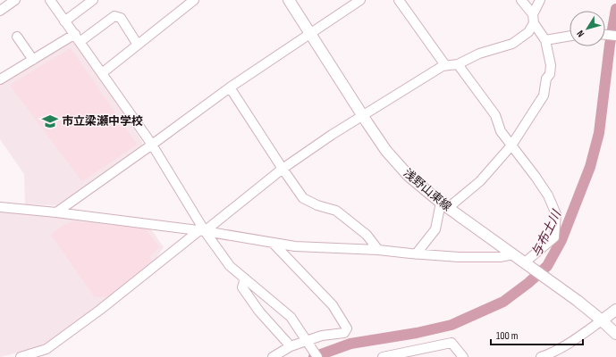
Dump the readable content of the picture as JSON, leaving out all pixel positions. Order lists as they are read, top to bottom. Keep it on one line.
{"streets":{"main road":["浅野山東線"]},"water":["与布土川"],"places":{"school or university":["市立梁瀬中学校"]},"scale_bar":"100 m","north":"bottom left"}
